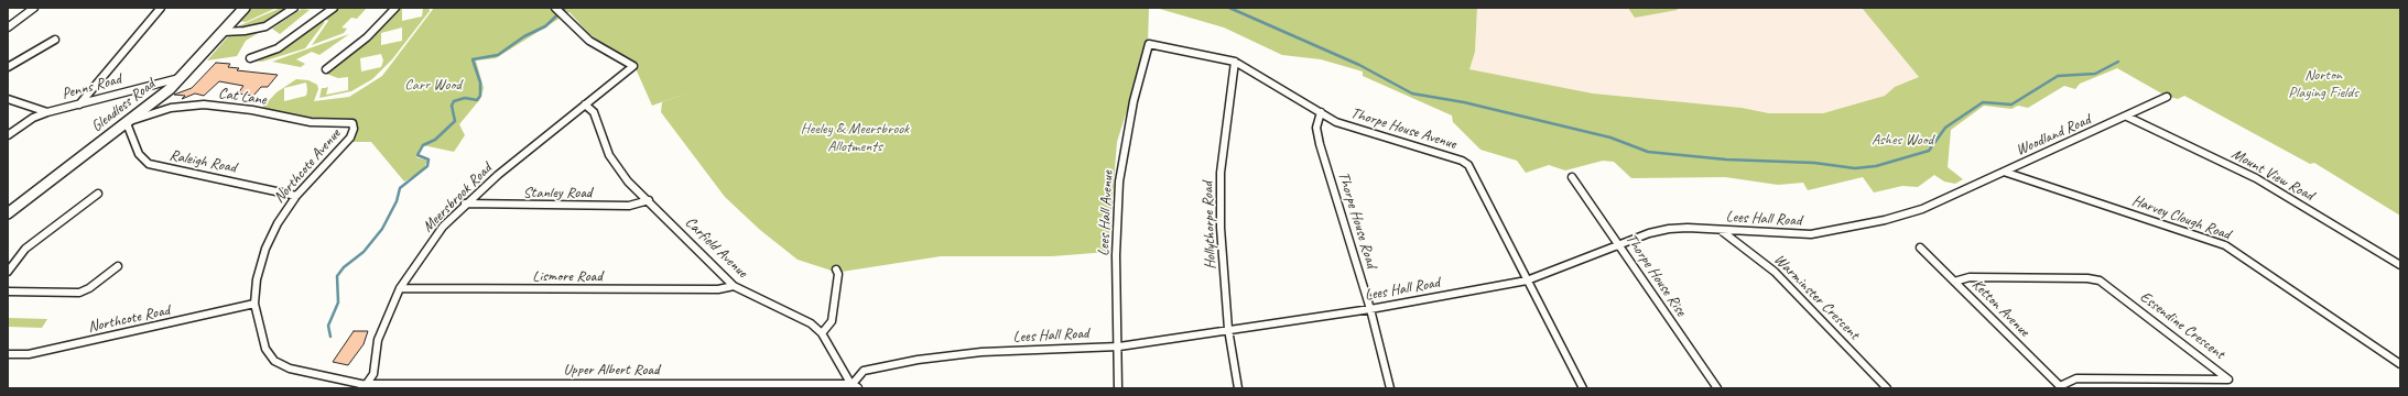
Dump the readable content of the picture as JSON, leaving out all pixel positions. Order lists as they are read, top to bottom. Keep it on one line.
{"streets":{"main road":["Gleadless Road"],"street":["Penns Road","Cat Lane","Thorpe House Avenue","Woodland Road","Raleigh Road","Northcote Avenue","Mount View Road","Stanley Road","Meersbrook Road","Lees Hall Avenue","Harvey Clough Road","Lees Hall Road","Thorpe House Road","Hollythorpe Road","Carfield Avenue","Thorpe House Rise","Lismore Road","Warminster Crescent","Ketton Avenue","Northcote Road","Essendine Crescent","Upper Albert Road"]},"crossings":[["Penns Road","Gleadless Road"],["Cat Lane","Gleadless Road"],["Cat Lane","Raleigh Road"],["Cat Lane","Northcote Avenue"],["Gleadless Road","Raleigh Road"],["Thorpe House Avenue","Lees Hall Avenue"],["Thorpe House Avenue","Lees Hall Road"],["Thorpe House Avenue","Thorpe House Road"],["Thorpe House Avenue","Hollythorpe Road"],["Woodland Road","Mount View Road"],["Woodland Road","Harvey Clough Road"],["Woodland Road","Lees Hall Road"],["Raleigh Road","Northcote Avenue"],["Northcote Avenue","Meersbrook Road"],["Northcote Avenue","Northcote Road"],["Northcote Avenue","Upper Albert Road"],["Stanley Road","Meersbrook Road"],["Stanley Road","Carfield Avenue"],["Meersbrook Road","Carfield Avenue"],["Meersbrook Road","Lismore Road"],["Meersbrook Road","Upper Albert Road"],["Lees Hall Avenue","Lees Hall Road"],["Lees Hall Road","Thorpe House Road"],["Lees Hall Road","Hollythorpe Road"],["Lees Hall Road","Carfield Avenue"],["Lees Hall Road","Thorpe House Rise"],["Lees Hall Road","Warminster Crescent"],["Lees Hall Road","Upper Albert Road"],["Carfield Avenue","Lismore Road"],["Carfield Avenue","Upper Albert Road"],["Ketton Avenue","Essendine Crescent"]],"parks":["Norton Playing Fields","Carr Wood","Heeley & Meersbrook Allotments","Ashes Wood"]}
